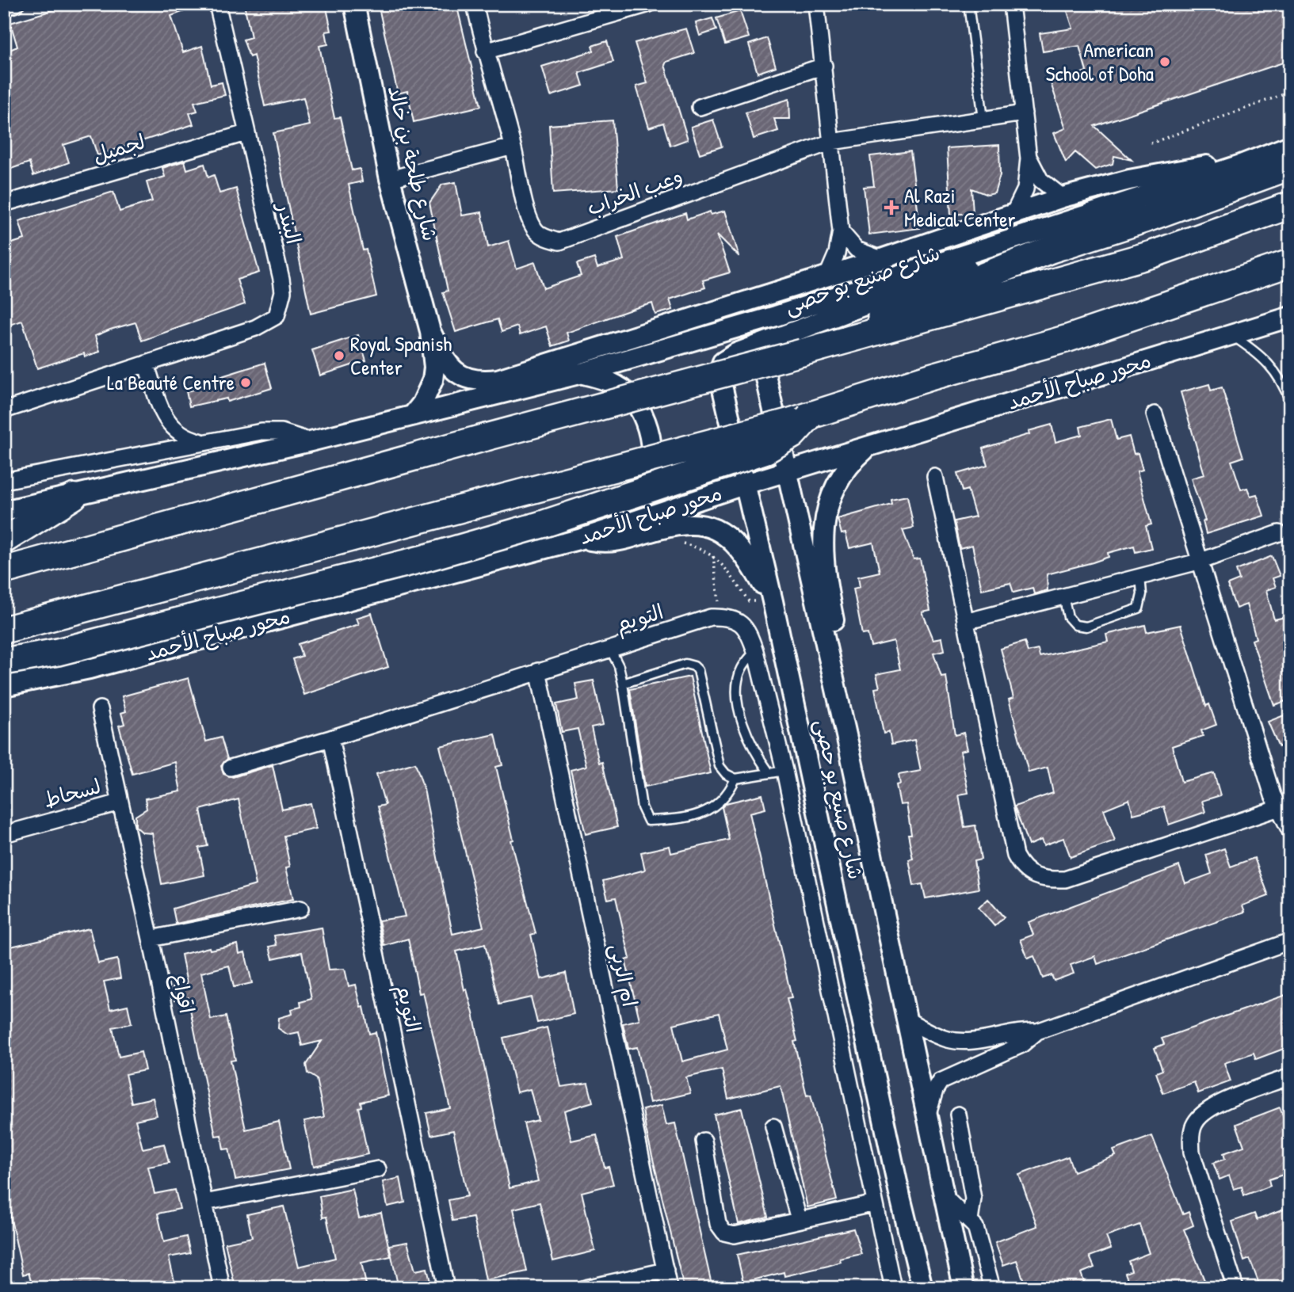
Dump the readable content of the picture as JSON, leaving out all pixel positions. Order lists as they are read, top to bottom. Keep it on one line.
{"streets":{"street":["لجميل","شارع طلحة بن خالد","وعب الخراب","البندر","شارع صنيع بو حصى","محور صباح الأحمد","التويم","لسحاط","ام الربى","اقواع"]},"crossings":[["لجميل","البندر"],["شارع صنيع بو حصى","محور صباح الأحمد"],["التويم","ام الربى"],["لسحاط","اقواع"]],"places":{"other":["American School of Doha","Royal Spanish Center","La Beauté Centre"],"health":["Al Razi Medical Center"]}}
